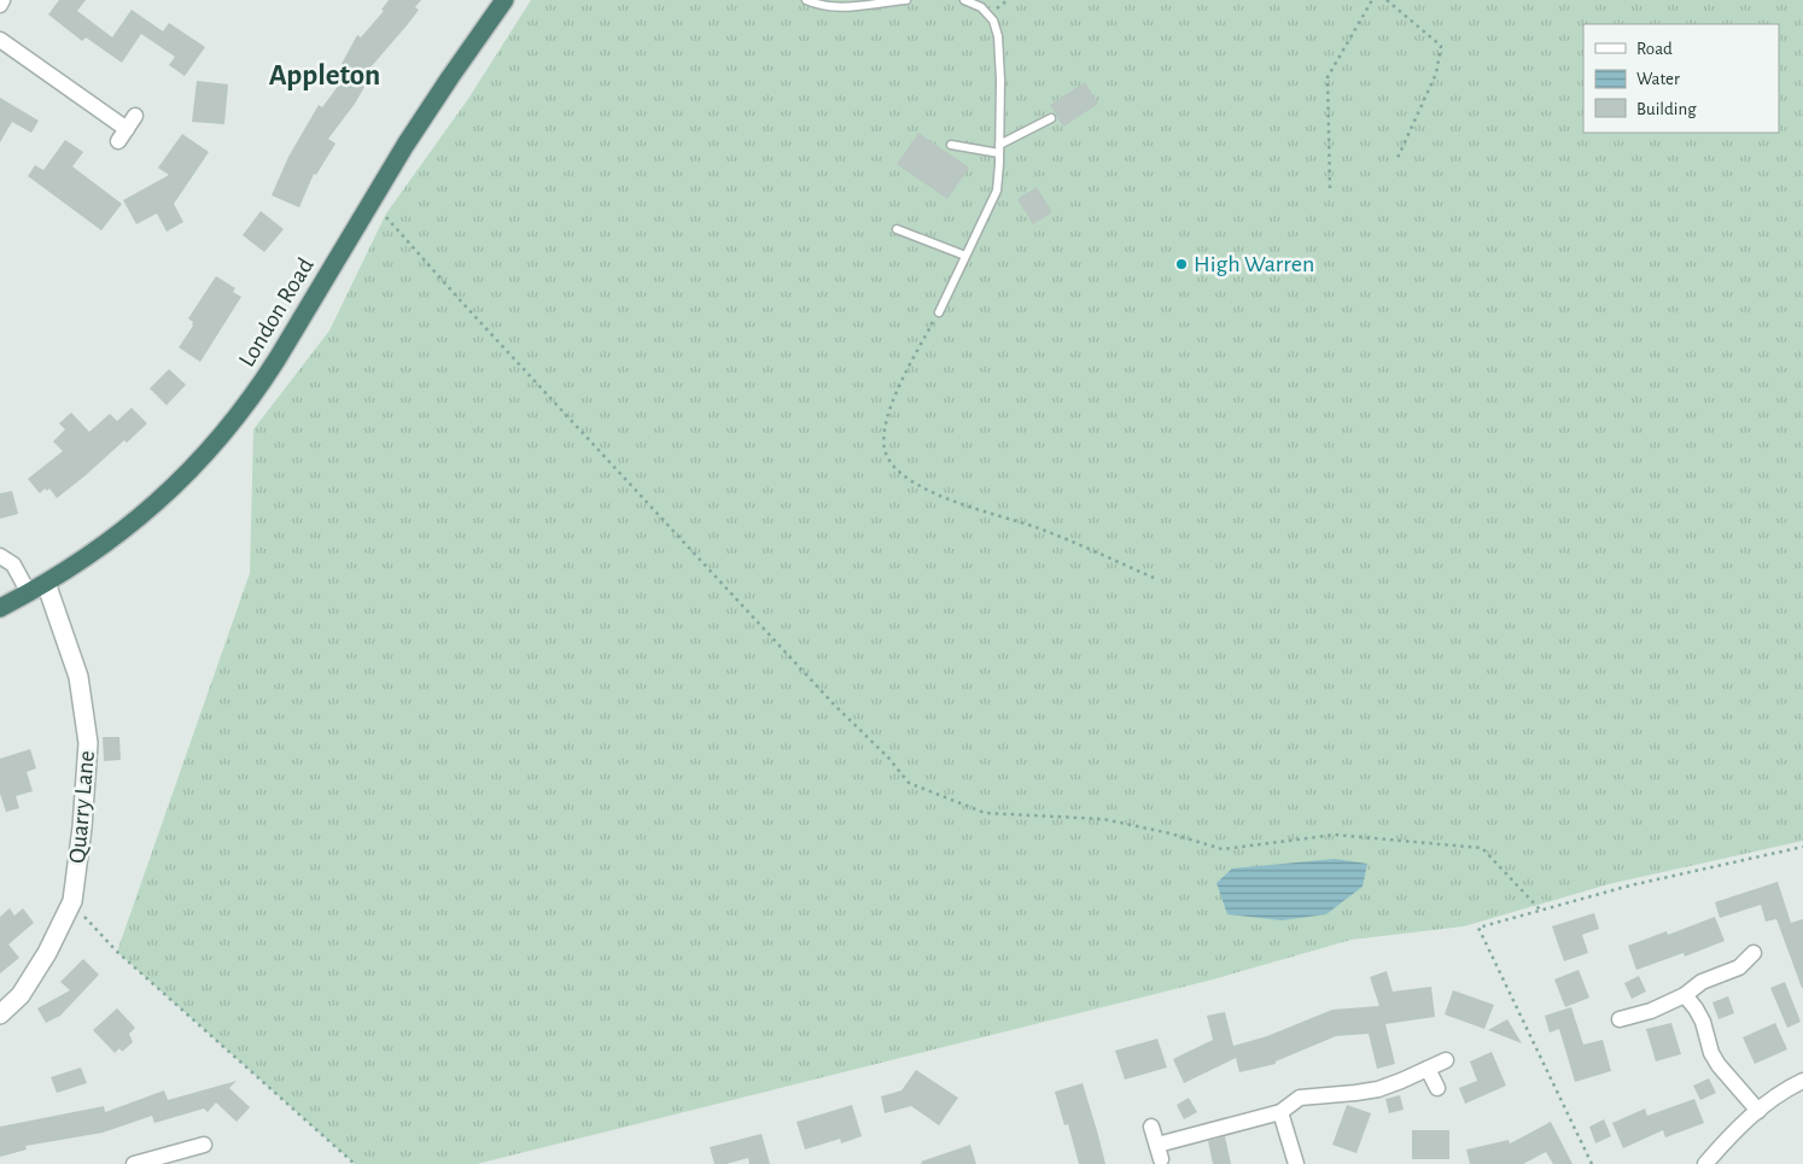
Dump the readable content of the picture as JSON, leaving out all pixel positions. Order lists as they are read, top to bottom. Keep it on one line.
{"streets":{"highway":["London Road"],"street":["Quarry Lane"]},"crossings":[["London Road","Quarry Lane"]],"districts":["Appleton"],"places":["High Warren"],"legend":["Road","Water","Building"]}
